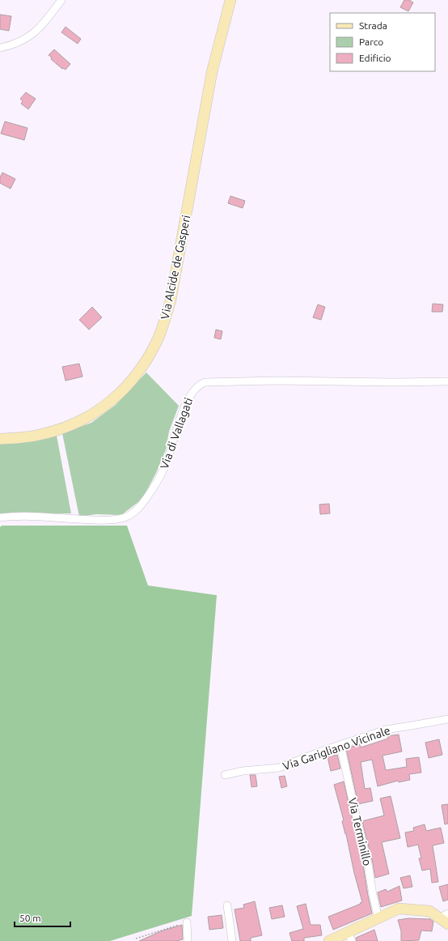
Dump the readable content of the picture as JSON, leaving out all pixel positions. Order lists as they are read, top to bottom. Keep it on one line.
{"streets":{"street":["Via Alcide de Gasperi","Via di Vallagati","Via Garigliano Vicinale","Via Terminillo"]},"crossings":[["Via Garigliano Vicinale","Via Terminillo"]],"legend":["Strada","Parco","Edificio"],"scale_bar":"50 m"}
